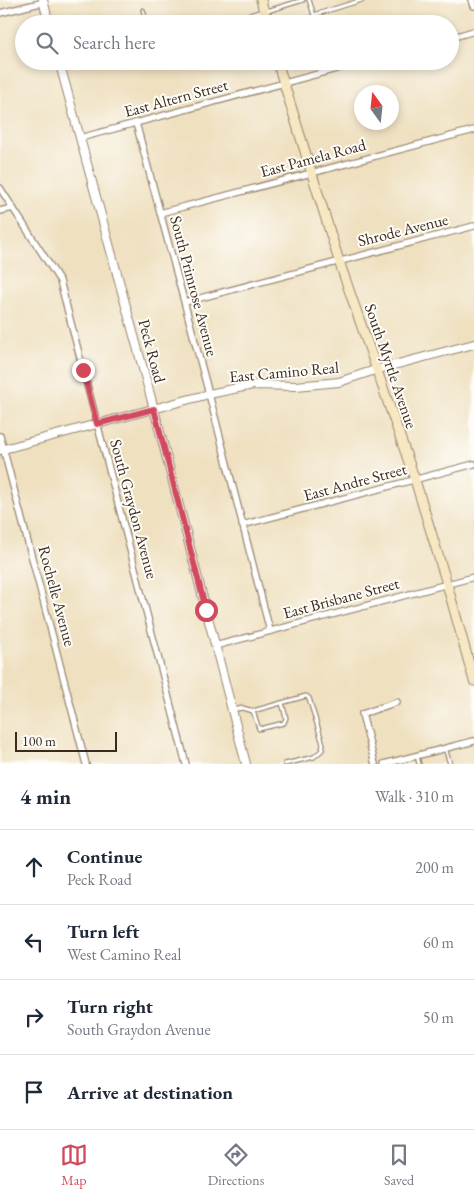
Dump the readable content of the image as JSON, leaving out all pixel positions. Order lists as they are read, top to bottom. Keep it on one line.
{"streets":{"main road":["South Myrtle Avenue"],"street":["East Altern Street","East Pamela Road","Shrode Avenue","South Primrose Avenue","Peck Road","East Camino Real","East Andre Street","South Graydon Avenue","Rochelle Avenue","East Brisbane Street"]},"crossings":[["East Altern Street","South Primrose Avenue"],["East Altern Street","Peck Road"],["East Altern Street","South Myrtle Avenue"],["East Pamela Road","South Primrose Avenue"],["East Pamela Road","South Myrtle Avenue"],["Shrode Avenue","South Primrose Avenue"],["Shrode Avenue","South Myrtle Avenue"],["South Primrose Avenue","East Camino Real"],["South Primrose Avenue","East Andre Street"],["South Primrose Avenue","East Brisbane Street"],["Peck Road","East Camino Real"],["Peck Road","East Brisbane Street"],["South Myrtle Avenue","East Camino Real"],["South Myrtle Avenue","East Andre Street"],["South Myrtle Avenue","East Brisbane Street"],["East Camino Real","South Graydon Avenue"],["East Camino Real","Rochelle Avenue"]],"scale_bar":"100 m","north":"top","page":{"search":"Search here","scale":"100 m","heading":["4 min","Walk · 310 m"],"list":[["Continue","Peck Road","200 m"],["Turn left","West Camino Real","60 m"],["Turn right","South Graydon Avenue","50 m"],"Arrive at destination"],"nav":["Map","Directions","Saved"]}}
